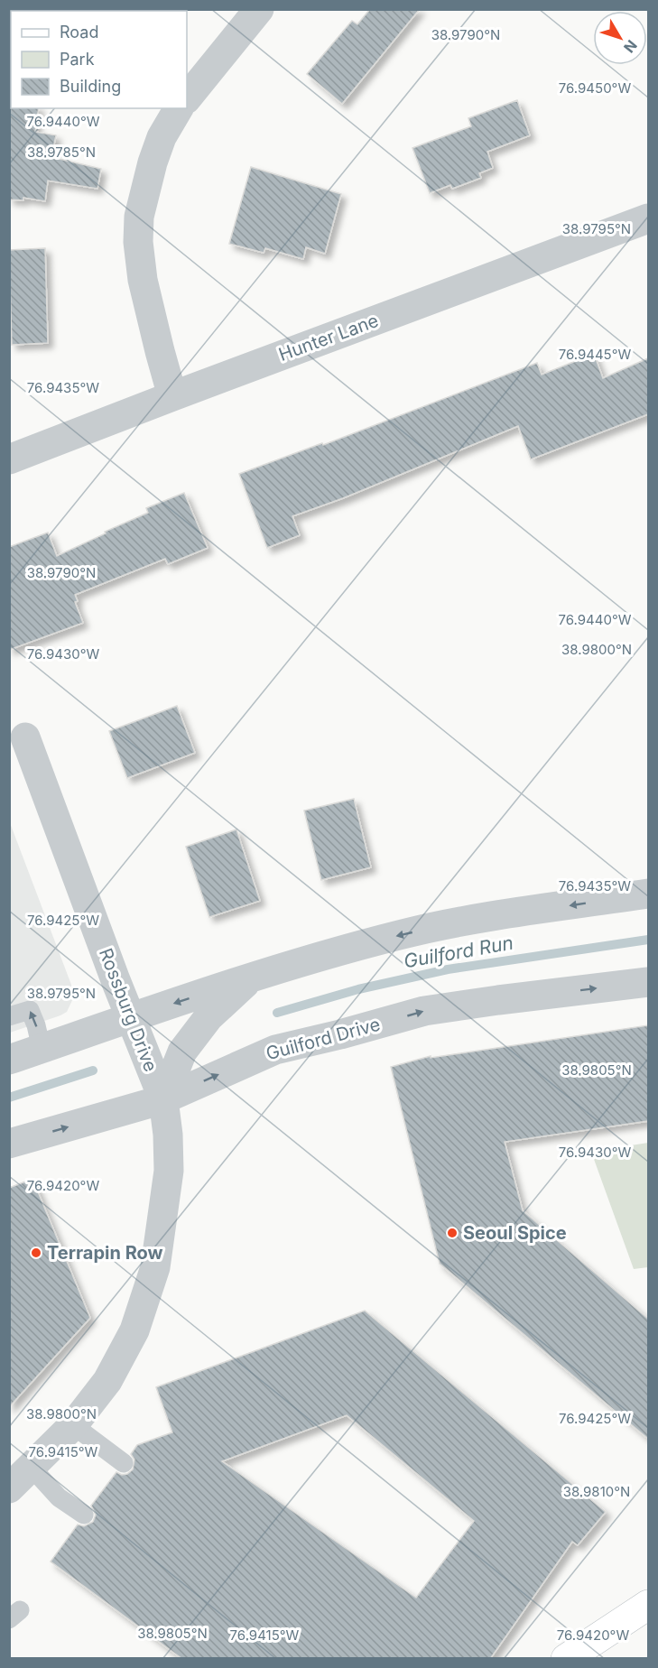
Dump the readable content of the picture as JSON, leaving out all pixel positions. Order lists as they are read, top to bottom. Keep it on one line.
{"streets":{"street":["Hunter Lane","Rossburg Drive","Guilford Drive"]},"crossings":[["Rossburg Drive","Guilford Drive"]],"water":["Guilford Run"],"places":["Seoul Spice","Terrapin Row"],"legend":["Road","Park","Building"],"north":"bottom right","coordinates":["38.9790°N","76.9450°W","76.9440°W","38.9785°N","38.9795°N","76.9445°W","76.9435°W","38.9800°N","76.9430°W","76.9425°W","38.9805°N","76.9420°W","76.9415°W","38.9810°N"]}
